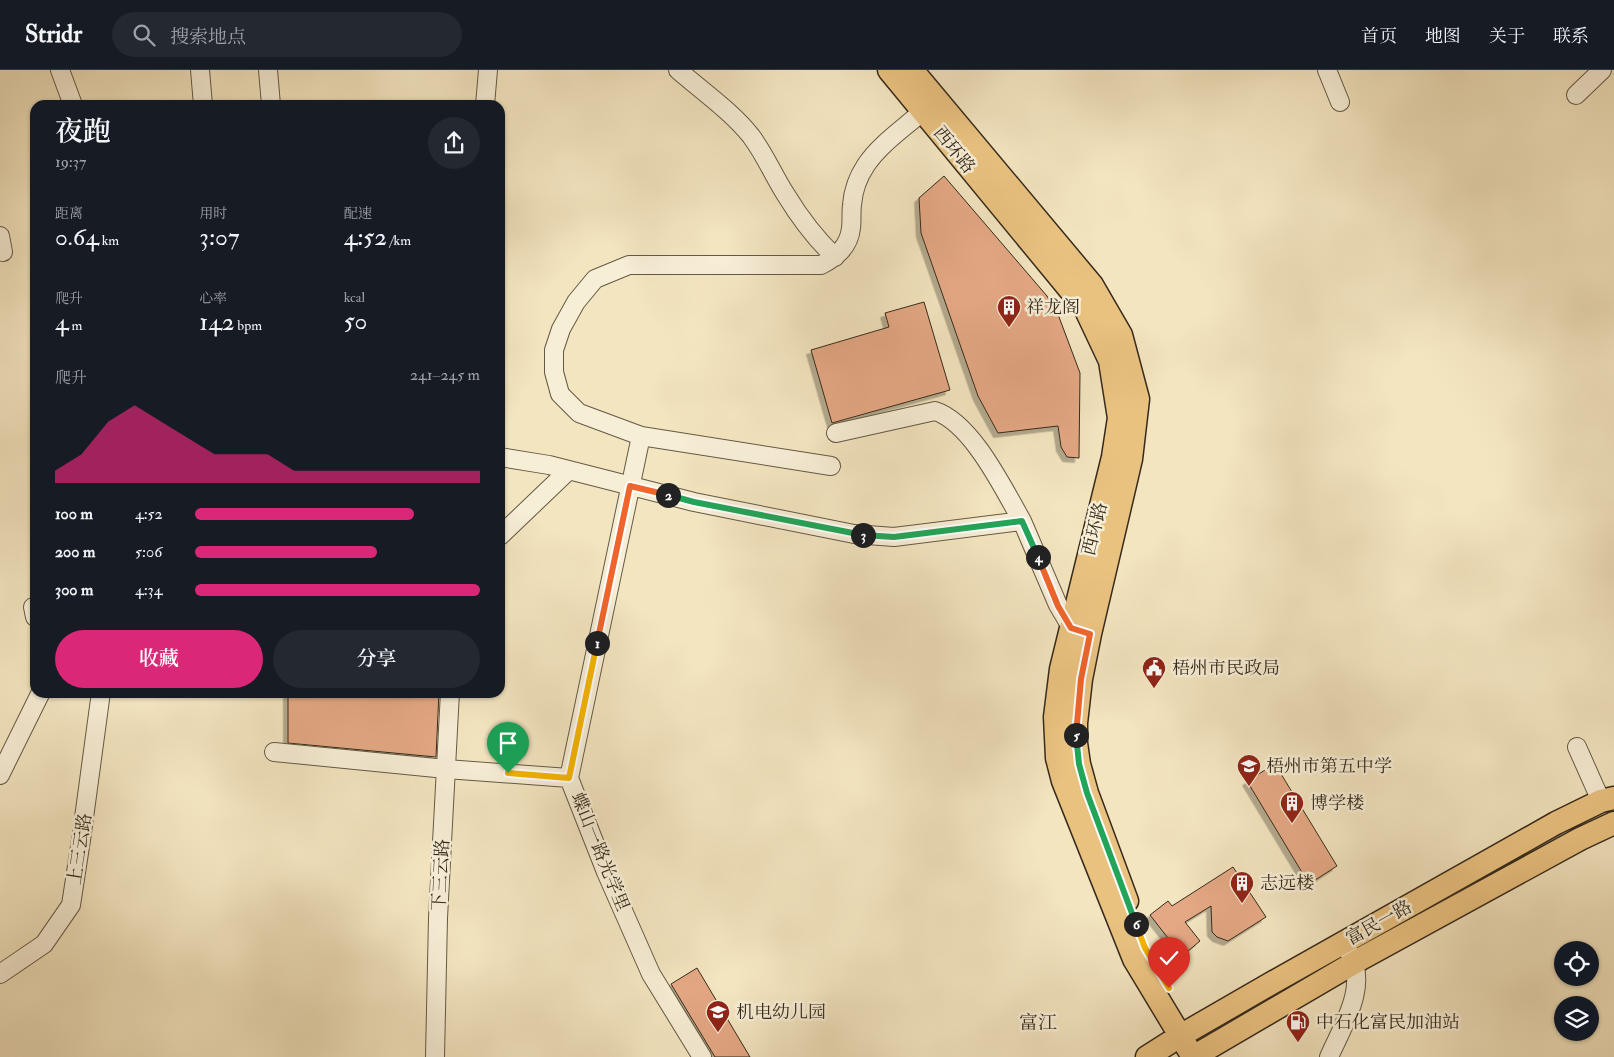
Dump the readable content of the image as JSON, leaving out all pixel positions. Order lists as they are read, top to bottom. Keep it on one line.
{"streets":{"main road":["西环路","富民一路"],"street":["上三云路","蝶山一路光学里","下三云路"]},"crossings":[["西环路","富民一路"]],"districts":["富江"],"places":{"building":["祥龙阁","博学楼","志远楼"],"public building":["梧州市民政局"],"school or university":["梧州市第五中学","机电幼儿园"],"fuel station":["中石化富民加油站"]},"page":{"header":"Stridr","search":"搜索地点","nav":["首页","地图","关于","联系"],"heading":["夜跑","19:37"],"stats":[["距离","0.64 km"],["用时","3:07"],["配速","4:52 /km"],["爬升","4 m"],["心率","142 bpm"],["kcal","50"]],"chart":["爬升","241–245 m"],"pins":["2","3","4","1","5","6"],"list":[{"name":"100 m","note":"4:52"},{"name":"200 m","note":"5:06"},{"name":"300 m","note":"4:34"}],"buttons":["收藏","分享"]}}
